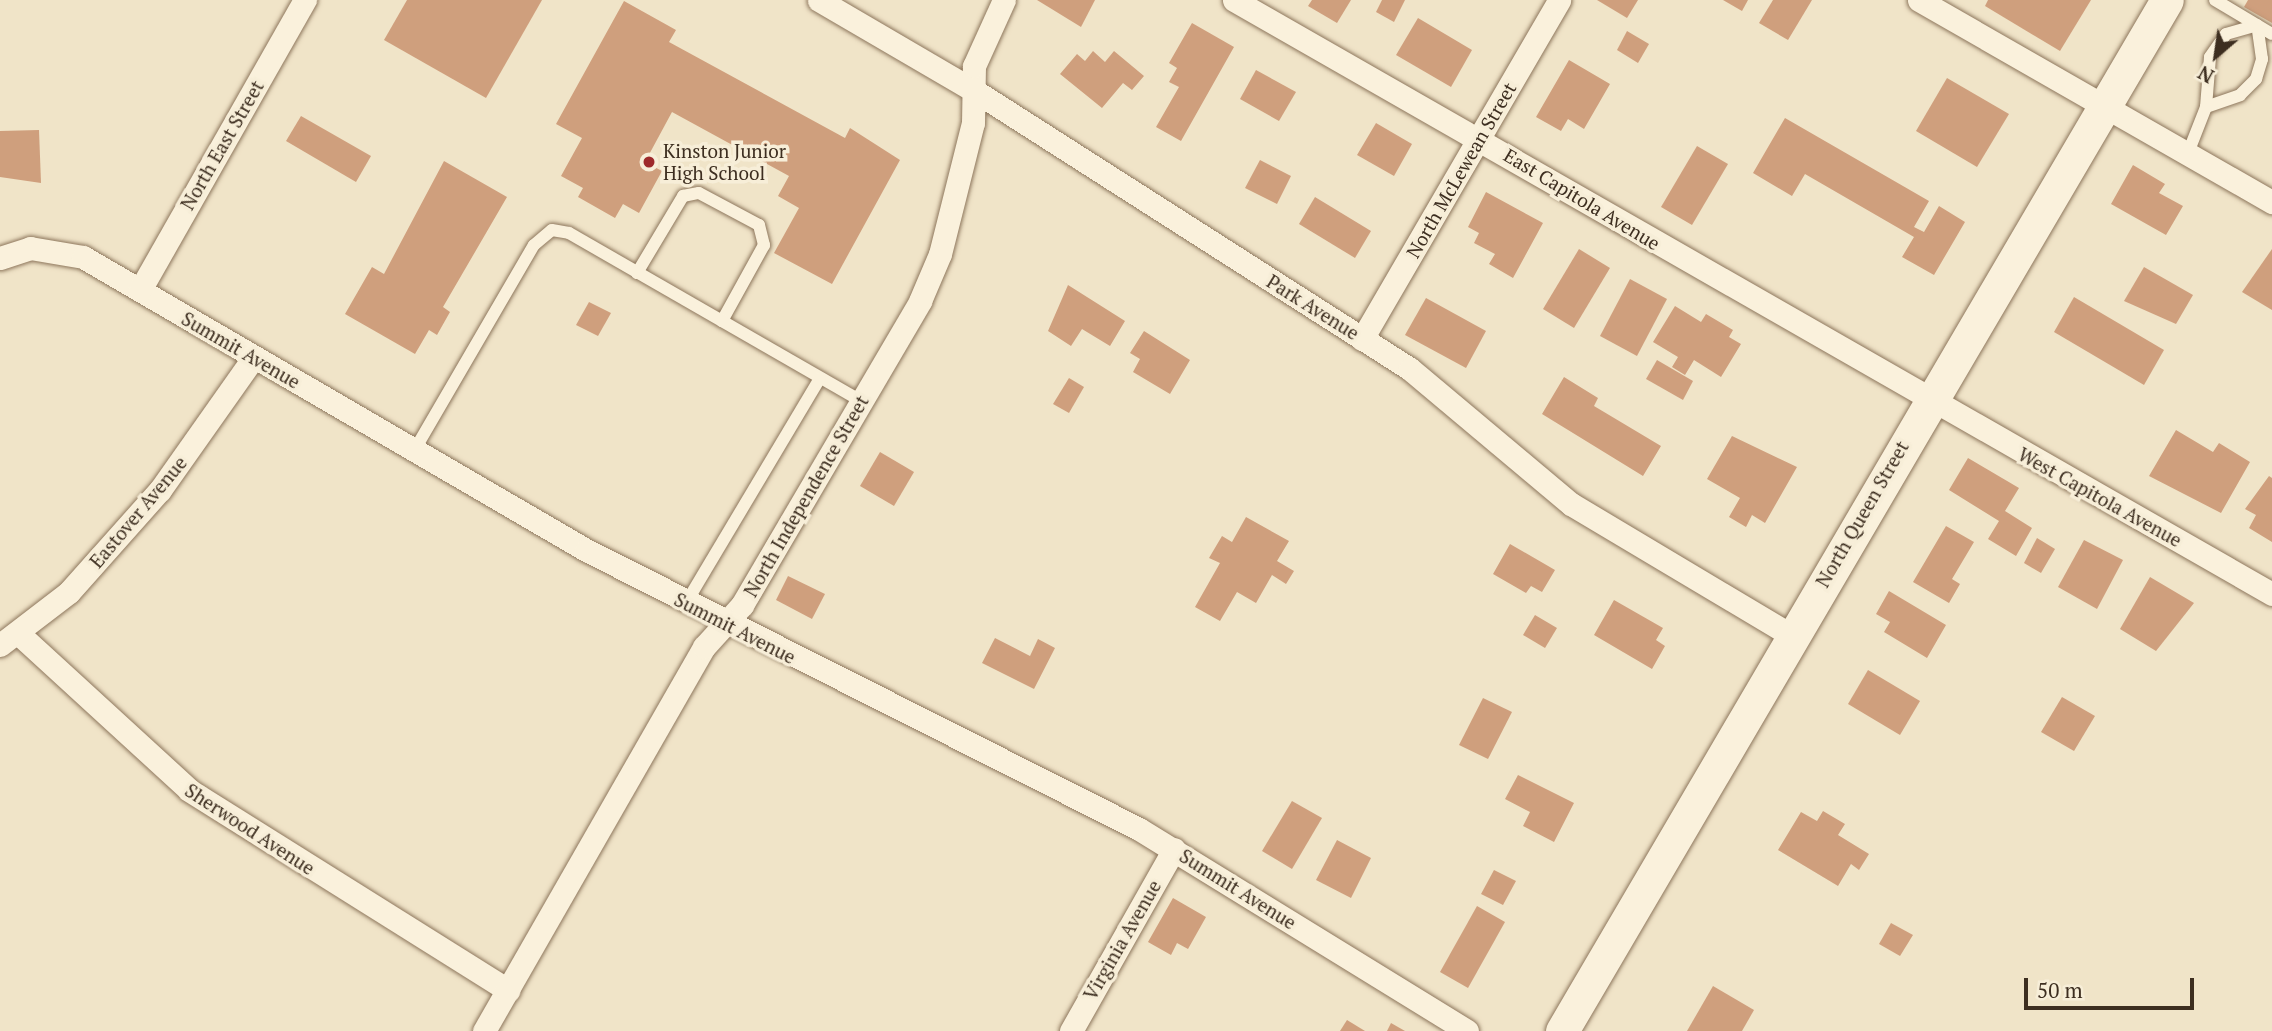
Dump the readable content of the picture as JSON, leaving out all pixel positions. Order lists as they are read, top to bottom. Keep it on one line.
{"streets":{"main road":["North Queen Street"],"street":["North East Street","North McLewean Street","East Capitola Avenue","Park Avenue","Summit Avenue","North Independence Street","West Capitola Avenue","Eastover Avenue","Sherwood Avenue","Virginia Avenue"]},"crossings":[["North East Street","Summit Avenue"],["North McLewean Street","East Capitola Avenue"],["North McLewean Street","Park Avenue"],["East Capitola Avenue","West Capitola Avenue"],["East Capitola Avenue","North Queen Street"],["Park Avenue","North Independence Street"],["Park Avenue","North Queen Street"],["Summit Avenue","North Independence Street"],["Summit Avenue","Eastover Avenue"],["Summit Avenue","Virginia Avenue"],["North Independence Street","Sherwood Avenue"],["West Capitola Avenue","North Queen Street"],["Eastover Avenue","Sherwood Avenue"]],"places":["Kinston Junior High School"],"scale_bar":"50 m","north":"bottom left"}
